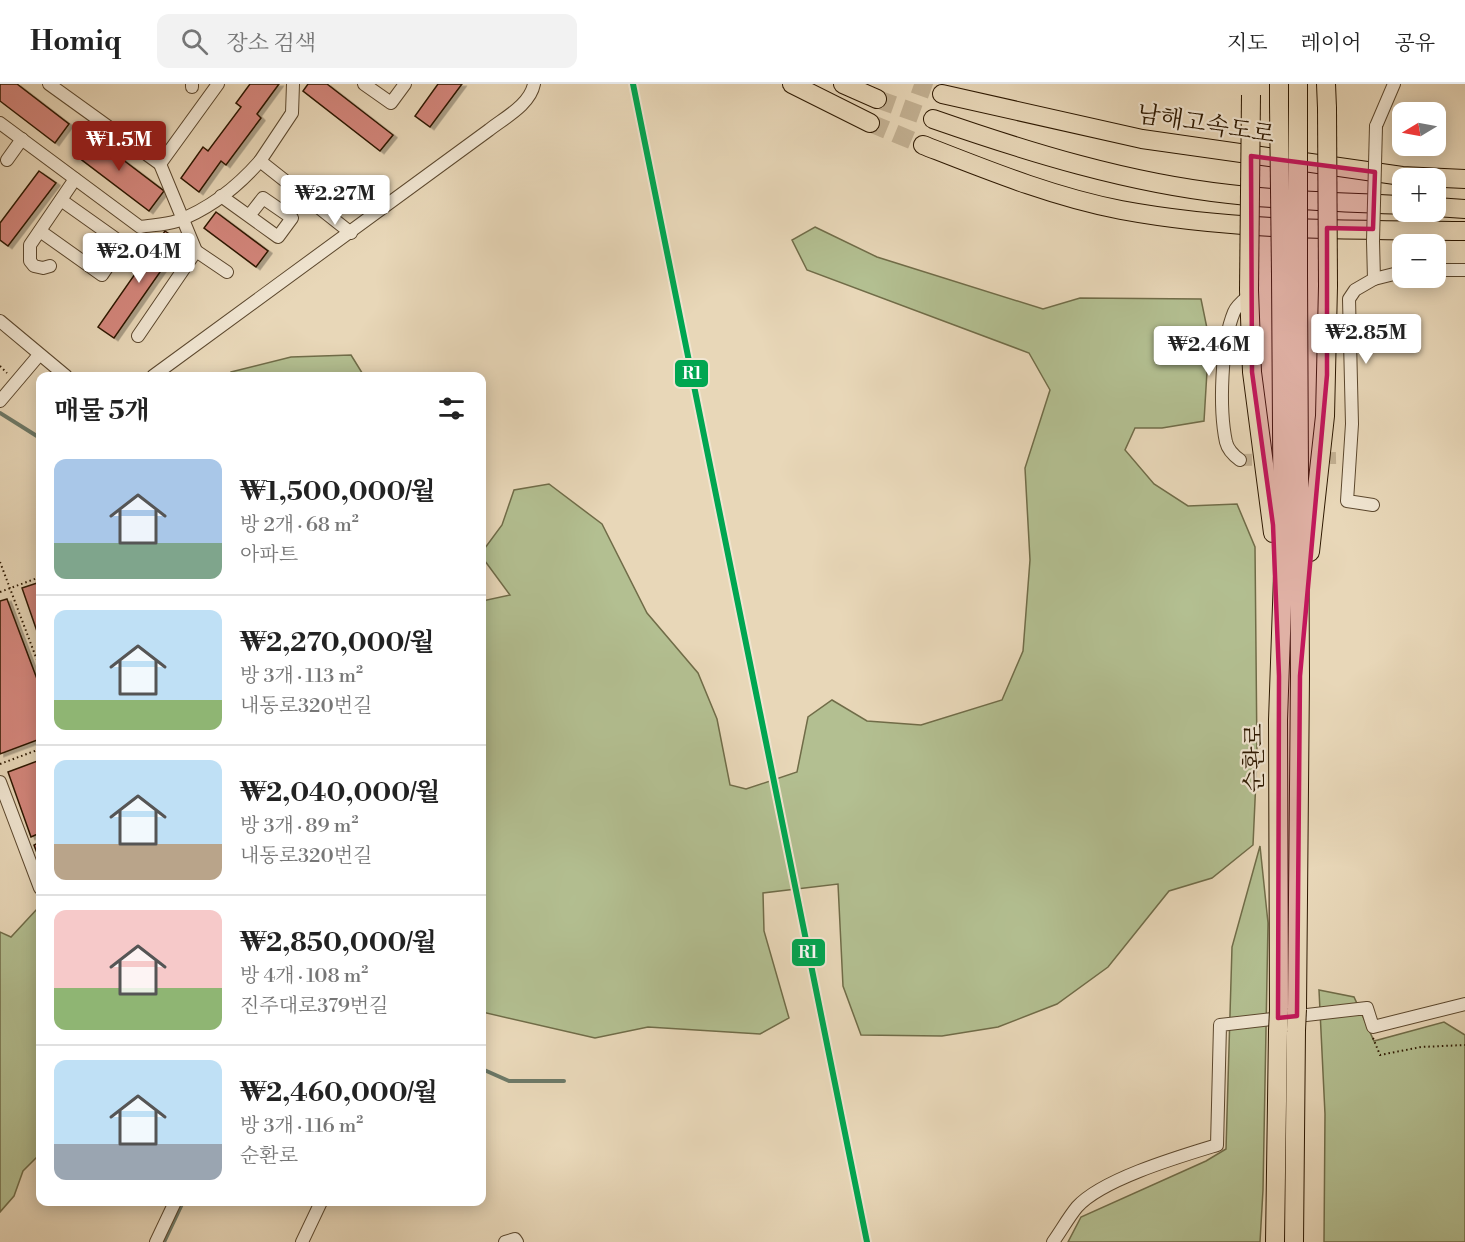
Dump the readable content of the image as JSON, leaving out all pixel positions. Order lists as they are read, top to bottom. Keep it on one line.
{"streets":{"highway":["남해고속도로","순환로"]},"lines":["transit line R1"],"north":"left","page":{"header":"Homiq","search":"장소 검색","nav":["지도","레이어","공유"],"map_buttons":["+","−"],"price":["₩1.5M","₩2.27M","₩2.04M","₩2.85M","₩2.46M"],"heading":"매물 5개","list":[{"name":"₩1,500,000/월","note":"방 2개 · 68 m² · 아파트"},{"name":"₩2,270,000/월","note":"방 3개 · 113 m² · 내동로320번길"},{"name":"₩2,040,000/월","note":"방 3개 · 89 m² · 내동로320번길"},{"name":"₩2,850,000/월","note":"방 4개 · 108 m² · 진주대로379번길"},{"name":"₩2,460,000/월","note":"방 3개 · 116 m² · 순환로"}]}}
